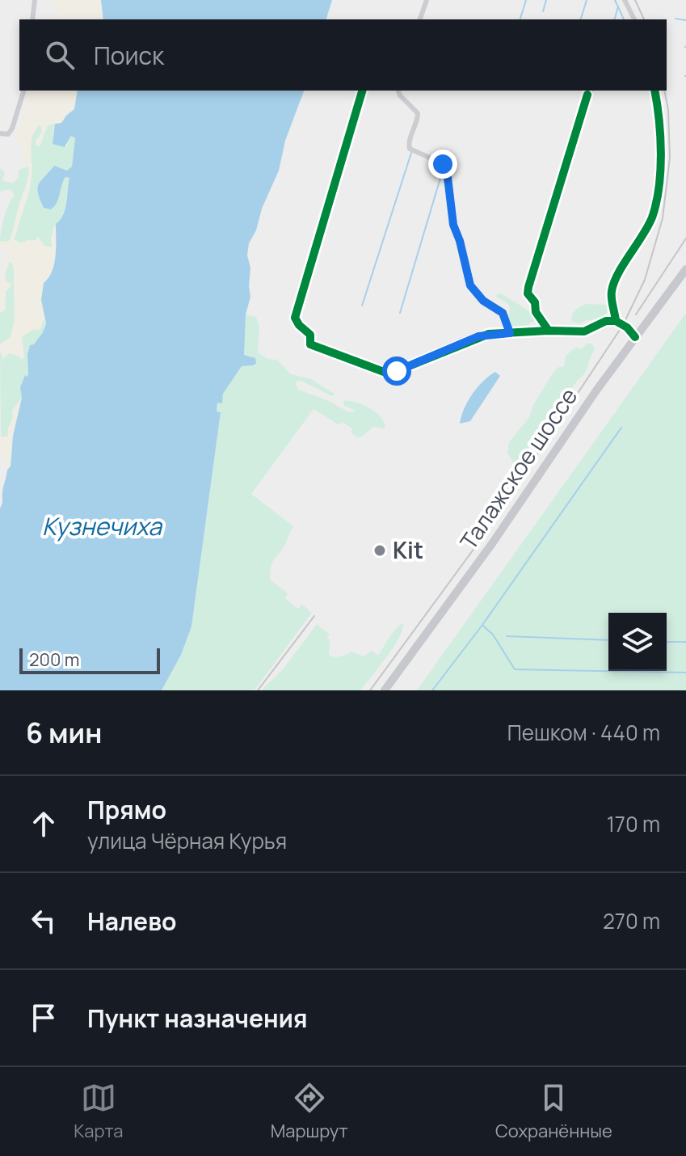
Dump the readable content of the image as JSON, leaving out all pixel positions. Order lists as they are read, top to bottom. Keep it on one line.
{"streets":{"main road":["Талажское шоссе"]},"water":["Кузнечиха"],"places":["Kit"],"scale_bar":"200 m","page":{"search":"Поиск","scale":"200 m","heading":["6 мин","Пешком · 440 m"],"list":[["Прямо","улица Чёрная Курья","170 m"],["Налево","270 m"],"Пункт назначения"],"nav":["Карта","Маршрут","Сохранённые"]}}
